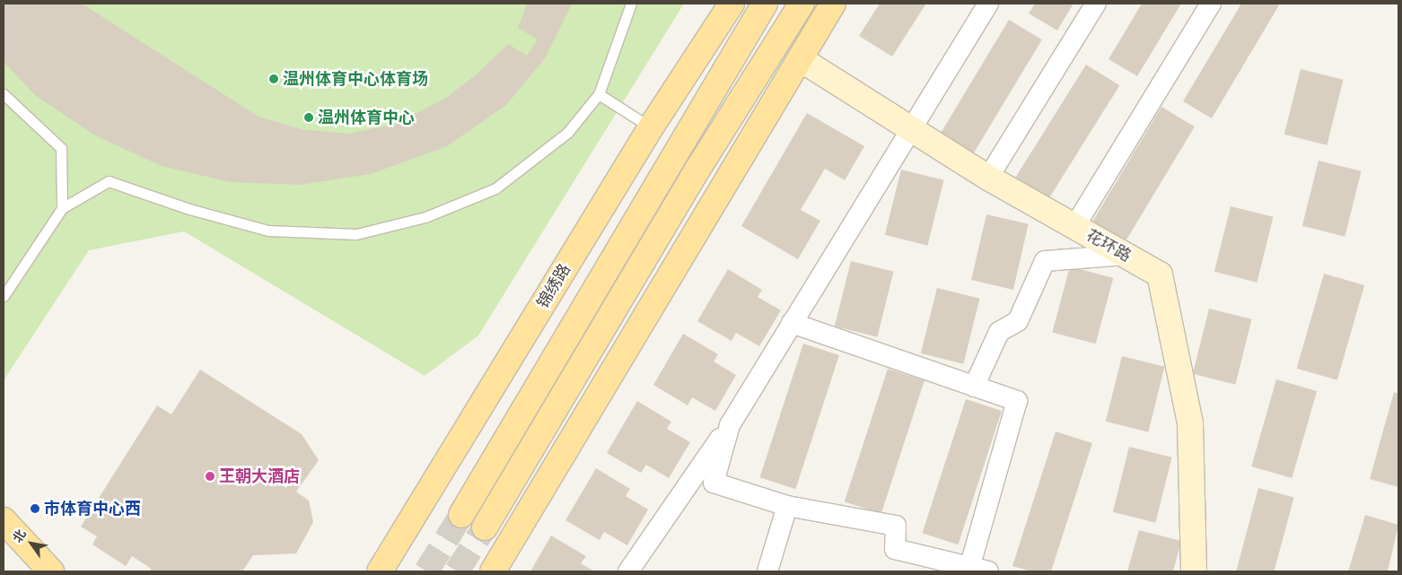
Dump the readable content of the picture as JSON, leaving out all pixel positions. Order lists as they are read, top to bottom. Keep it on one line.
{"streets":{"main road":["锦绣路"],"street":["花环路"]},"places":["温州体育中心体育场","温州体育中心","王朝大酒店","市体育中心西"],"north":"top left"}
